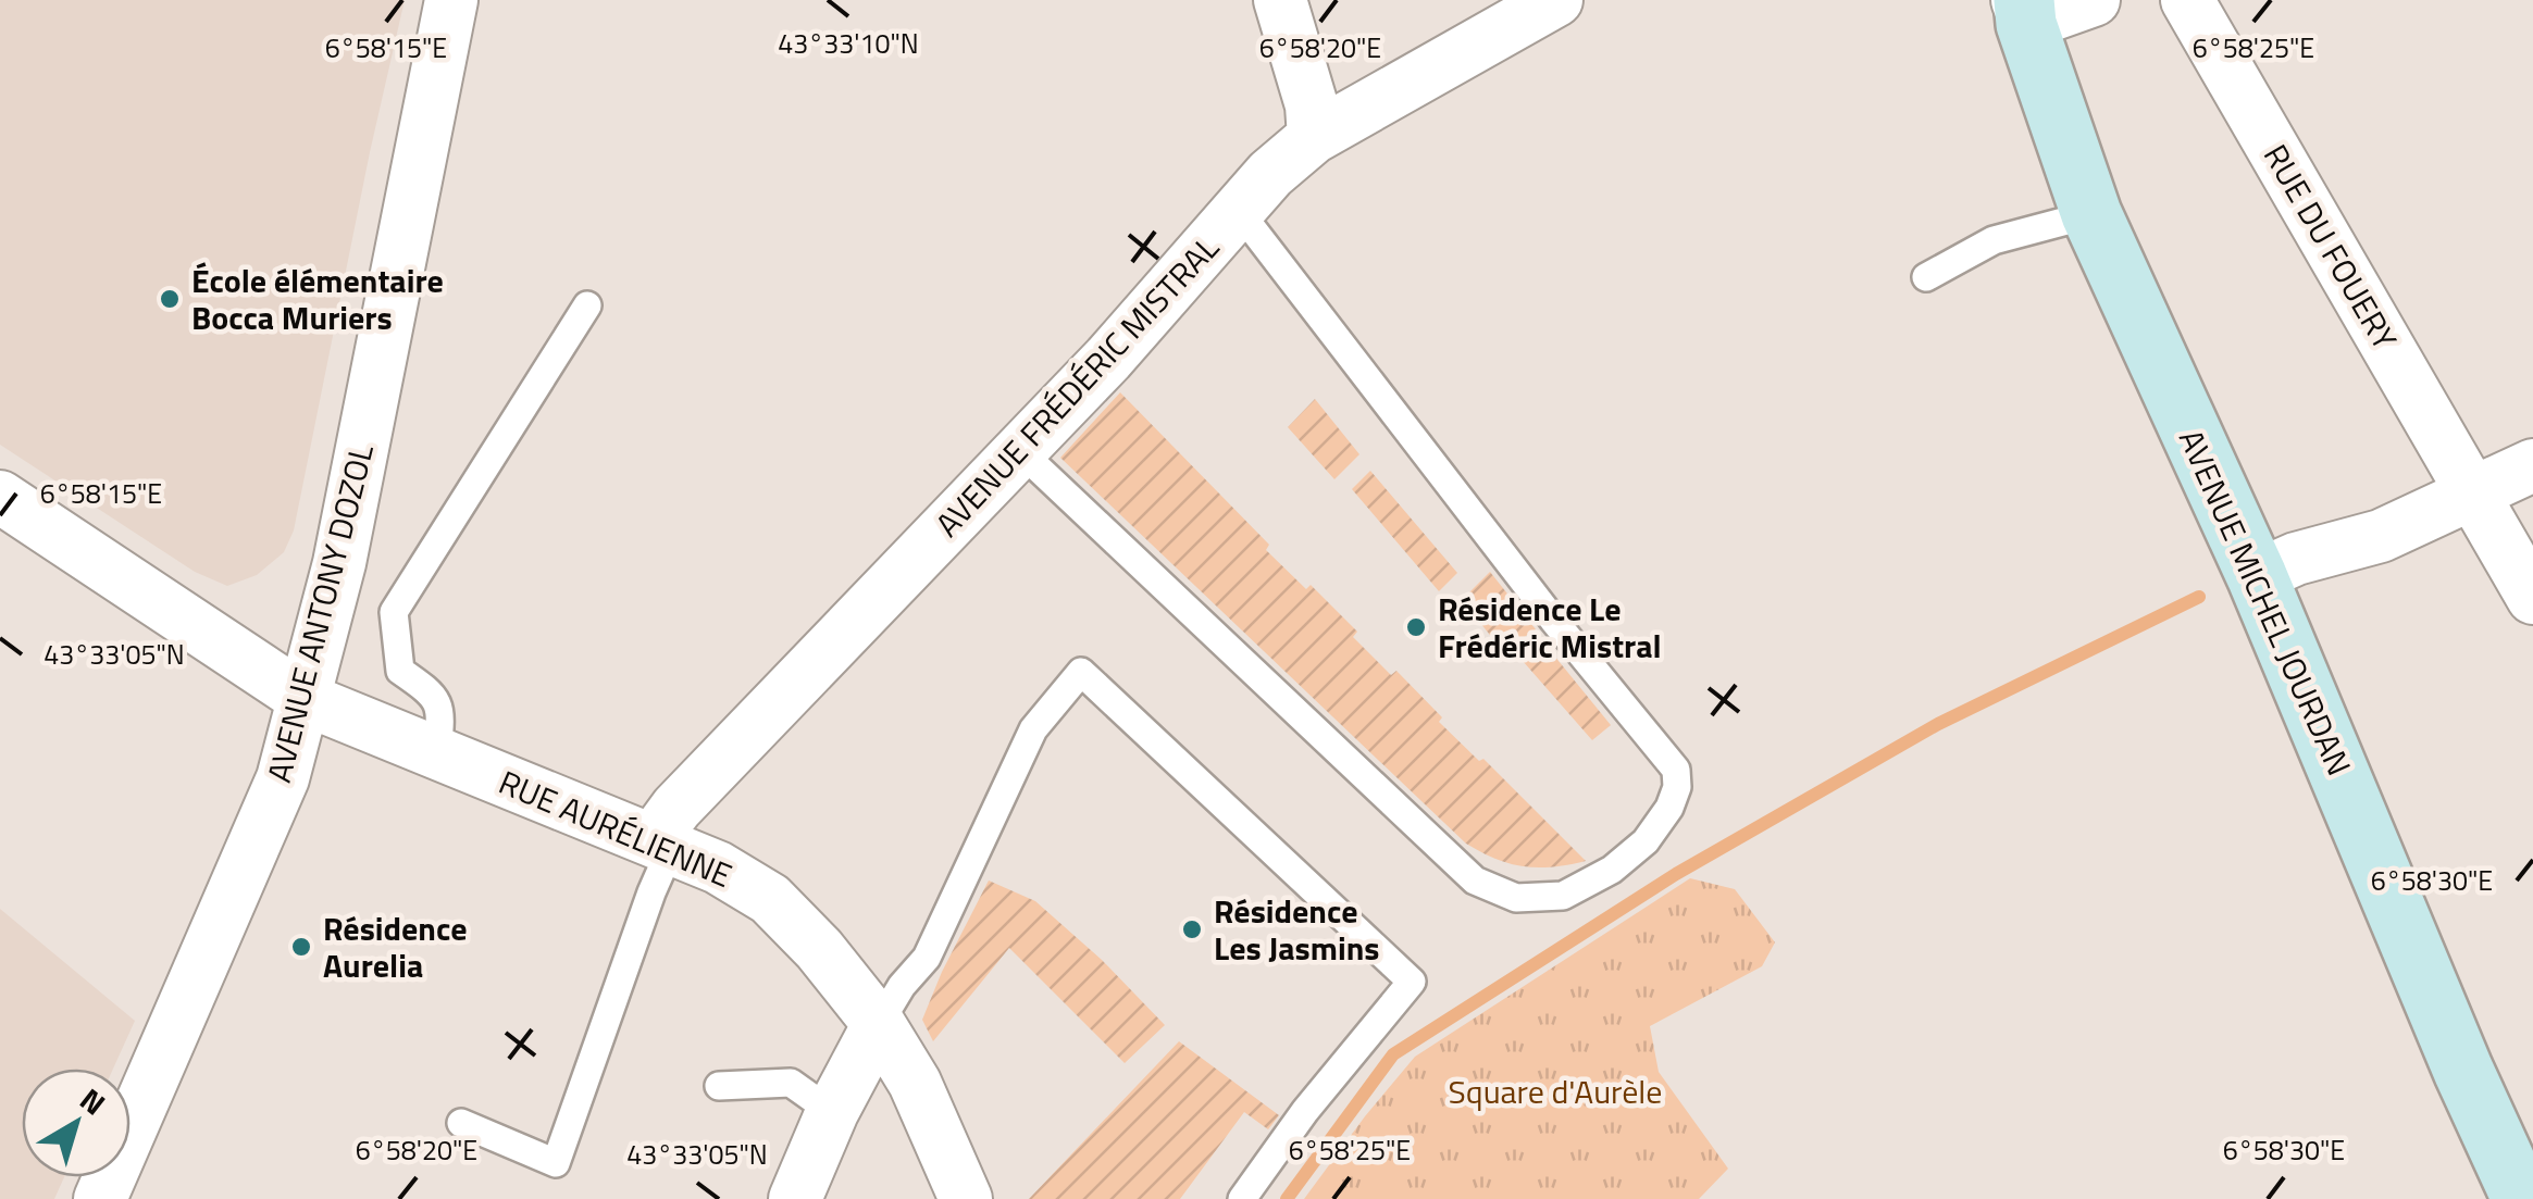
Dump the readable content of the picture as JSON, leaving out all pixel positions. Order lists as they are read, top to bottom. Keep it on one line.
{"streets":{"street":["RUE DU FOUERY","AVENUE FRÉDÉRIC MISTRAL","AVENUE MICHEL JOURDAN","AVENUE ANTONY DOZOL","RUE AURÉLIENNE"]},"crossings":[["AVENUE FRÉDÉRIC MISTRAL","RUE AURÉLIENNE"],["AVENUE ANTONY DOZOL","RUE AURÉLIENNE"]],"parks":["Square d'Aurèle"],"places":["École élémentaire Bocca Muriers","Résidence Le Frédéric Mistral","Résidence Les Jasmins","Résidence Aurelia"],"north":"top right","coordinates":["43°33'10\"N","6°58'15\"E","6°58'20\"E","6°58'25\"E","43°33'05\"N","6°58'30\"E"]}
